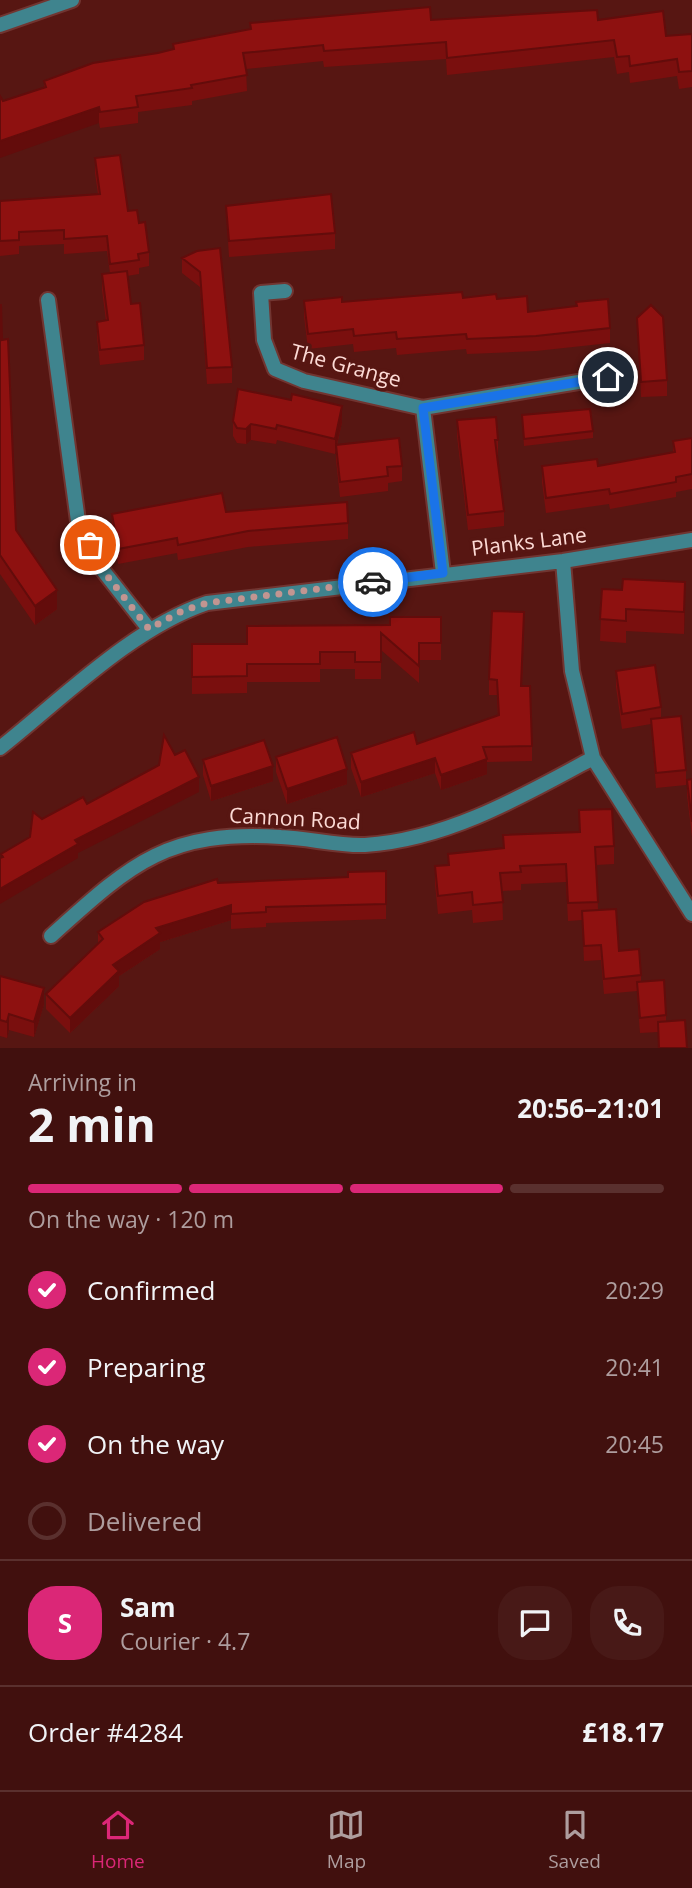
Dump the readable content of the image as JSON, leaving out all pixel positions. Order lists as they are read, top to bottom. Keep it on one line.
{"streets":{"street":["The Grange","Planks Lane","Cannon Road"]},"crossings":[["The Grange","Planks Lane"]],"page":{"heading":["2 min","Arriving in","20:56–21:01"],"panel":["Sam","Courier · 4.7","Order #4284","£18.17"],"bar":"On the way · 120 m","list":[["Confirmed","20:29"],["Preparing","20:41"],["On the way","20:45"],"Delivered"],"round":"S","tabs":["Home","Map","Saved"]}}
